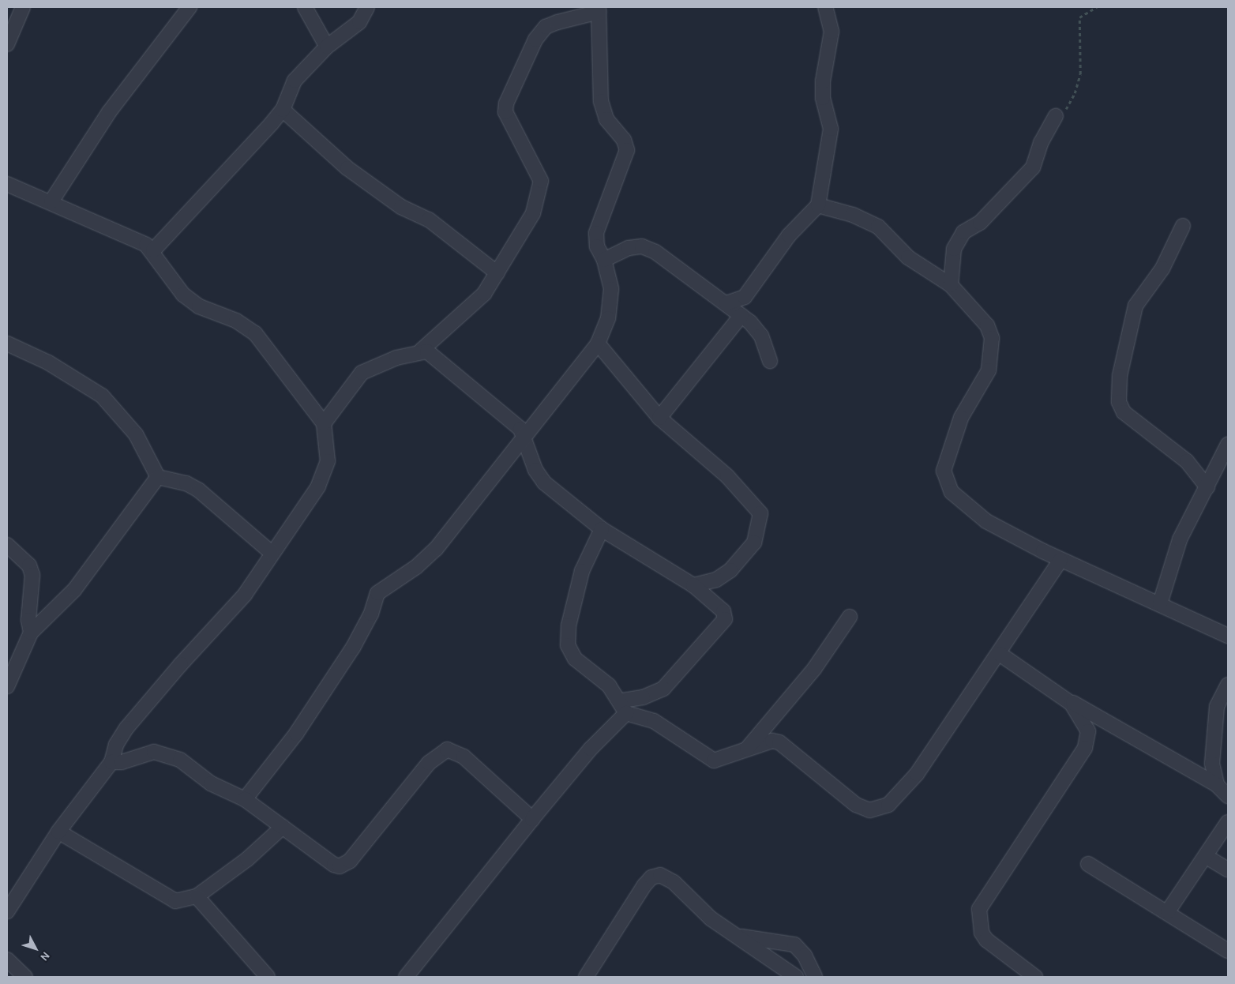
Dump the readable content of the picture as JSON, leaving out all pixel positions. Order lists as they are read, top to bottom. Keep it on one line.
{"north":"bottom right"}
